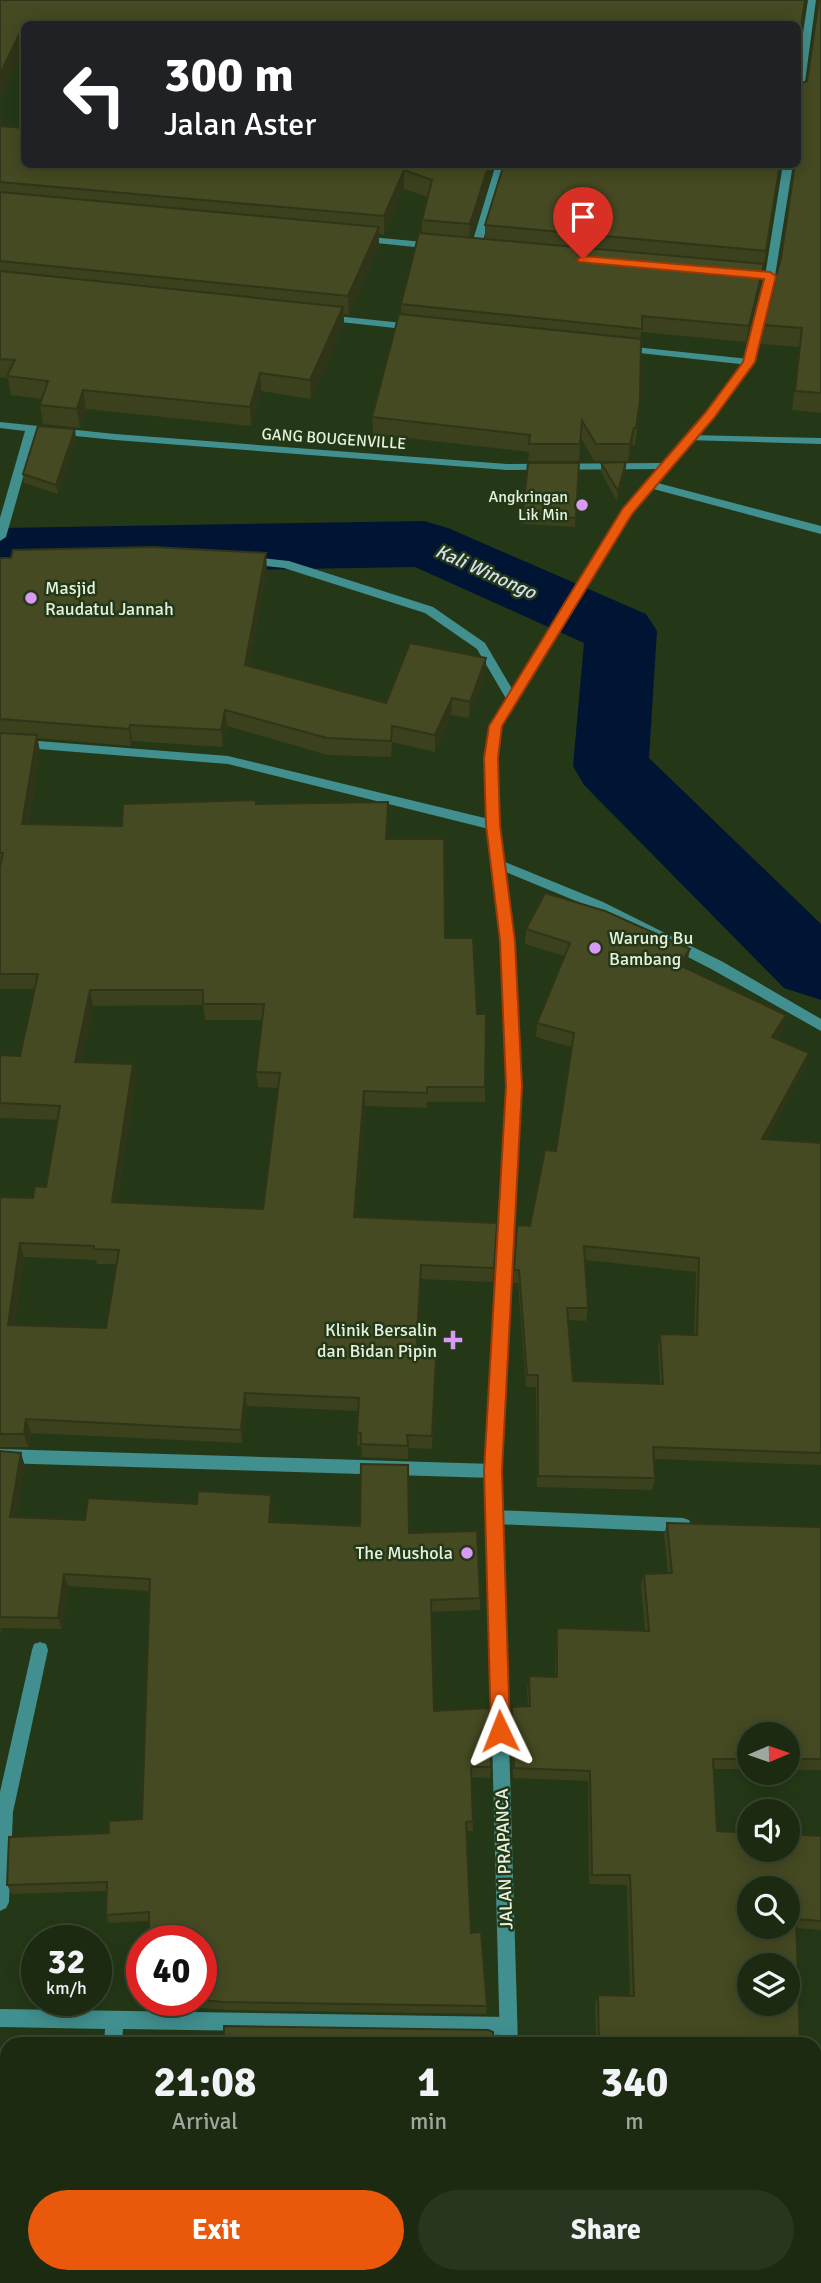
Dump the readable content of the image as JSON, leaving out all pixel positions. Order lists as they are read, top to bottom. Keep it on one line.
{"streets":{"street":["GANG BOUGENVILLE","JALAN PRAPANCA"]},"crossings":[["GANG BOUGENVILLE","JALAN PRAPANCA"]],"water":["Kali Winongo"],"places":{"other":["Angkringan Lik Min","Masjid Raudatul Jannah","Warung Bu Bambang","The Mushola"],"health":["Klinik Bersalin dan Bidan Pipin"]},"north":"right","page":{"turn":["300 m","Jalan Aster"],"speed":"32 km/h","limit":"40","eta":["21:08","Arrival","1","min","340","m"],"buttons":["Exit","Share"]}}
